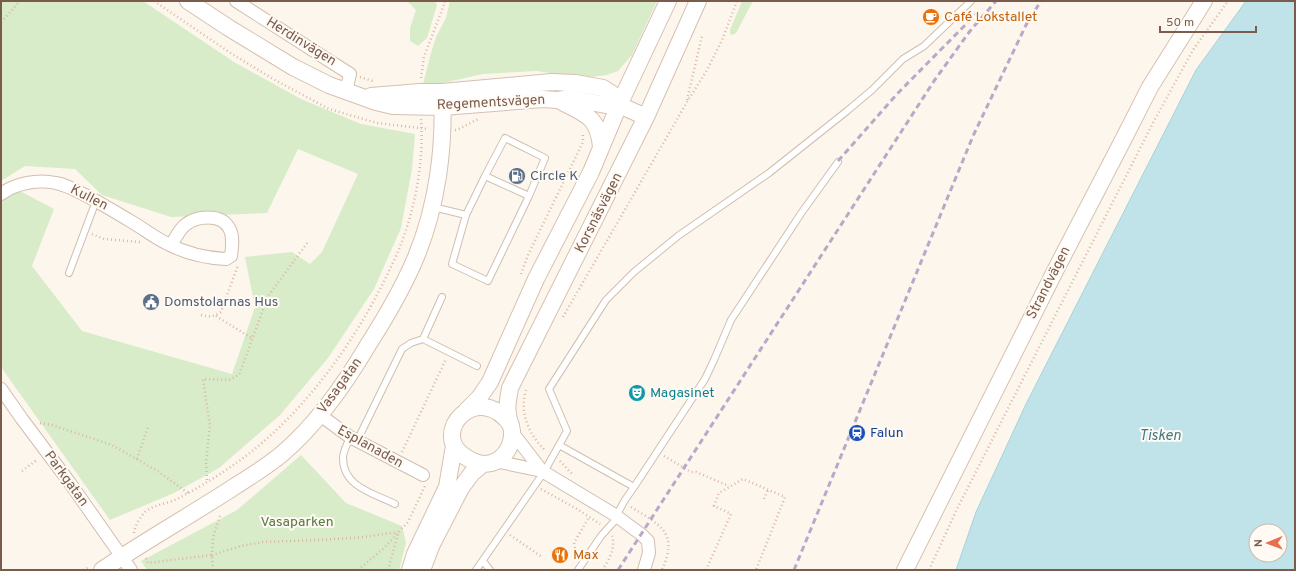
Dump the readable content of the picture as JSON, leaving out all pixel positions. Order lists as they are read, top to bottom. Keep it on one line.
{"streets":{"street":["Herdinvägen","Regementsvägen","Kullen","Korsnäsvägen","Strandvägen","Vasagatan","Esplanaden","Parkgatan"]},"crossings":[["Herdinvägen","Regementsvägen"],["Regementsvägen","Korsnäsvägen"],["Regementsvägen","Vasagatan"],["Vasagatan","Esplanaden"],["Vasagatan","Parkgatan"]],"water":["Tisken"],"parks":["Vasaparken"],"places":{"cafe":["Café Lokstallet"],"fuel station":["Circle K"],"public building":["Domstolarnas Hus"],"theatre":["Magasinet"],"station":["Falun"],"restaurant":["Max"]},"scale_bar":"50 m","north":"left"}
